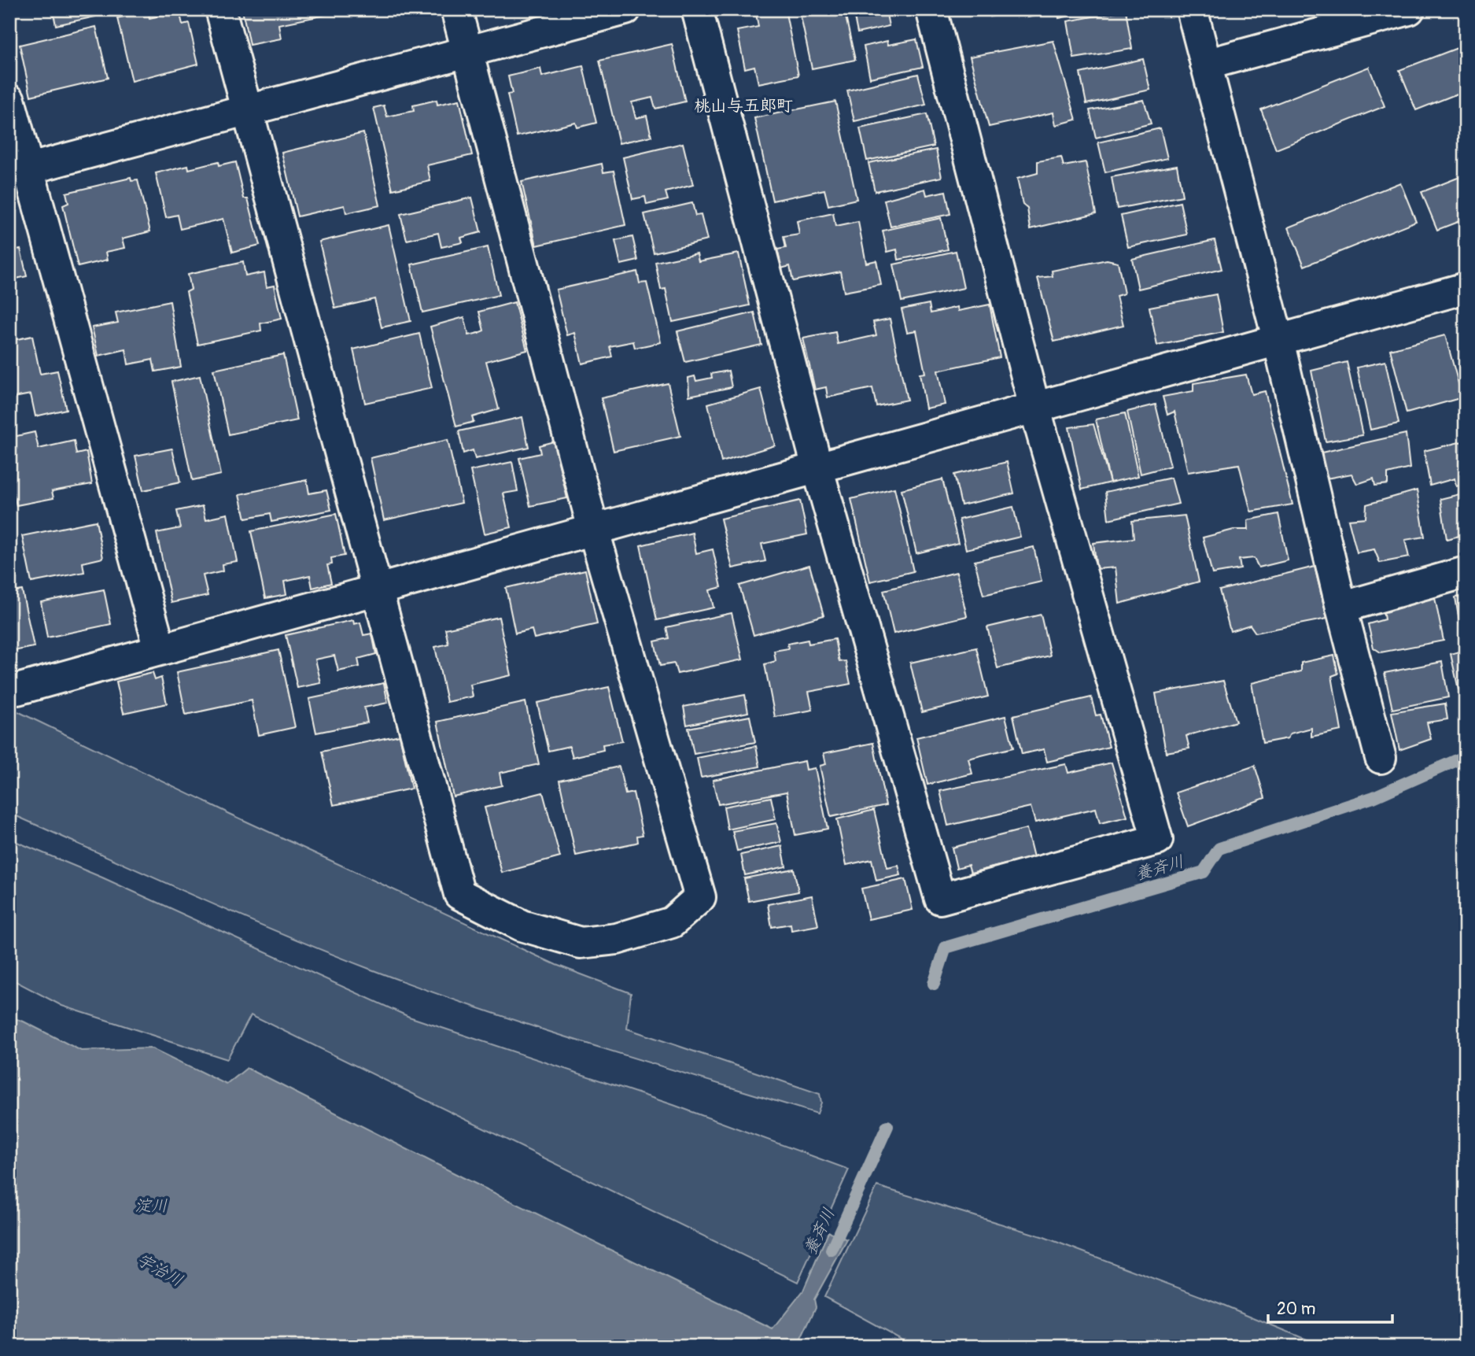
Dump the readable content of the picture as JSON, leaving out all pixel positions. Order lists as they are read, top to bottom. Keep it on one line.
{"districts":["桃山与五郎町"],"water":["養斉川","淀川","宇治川"],"scale_bar":"20 m"}
